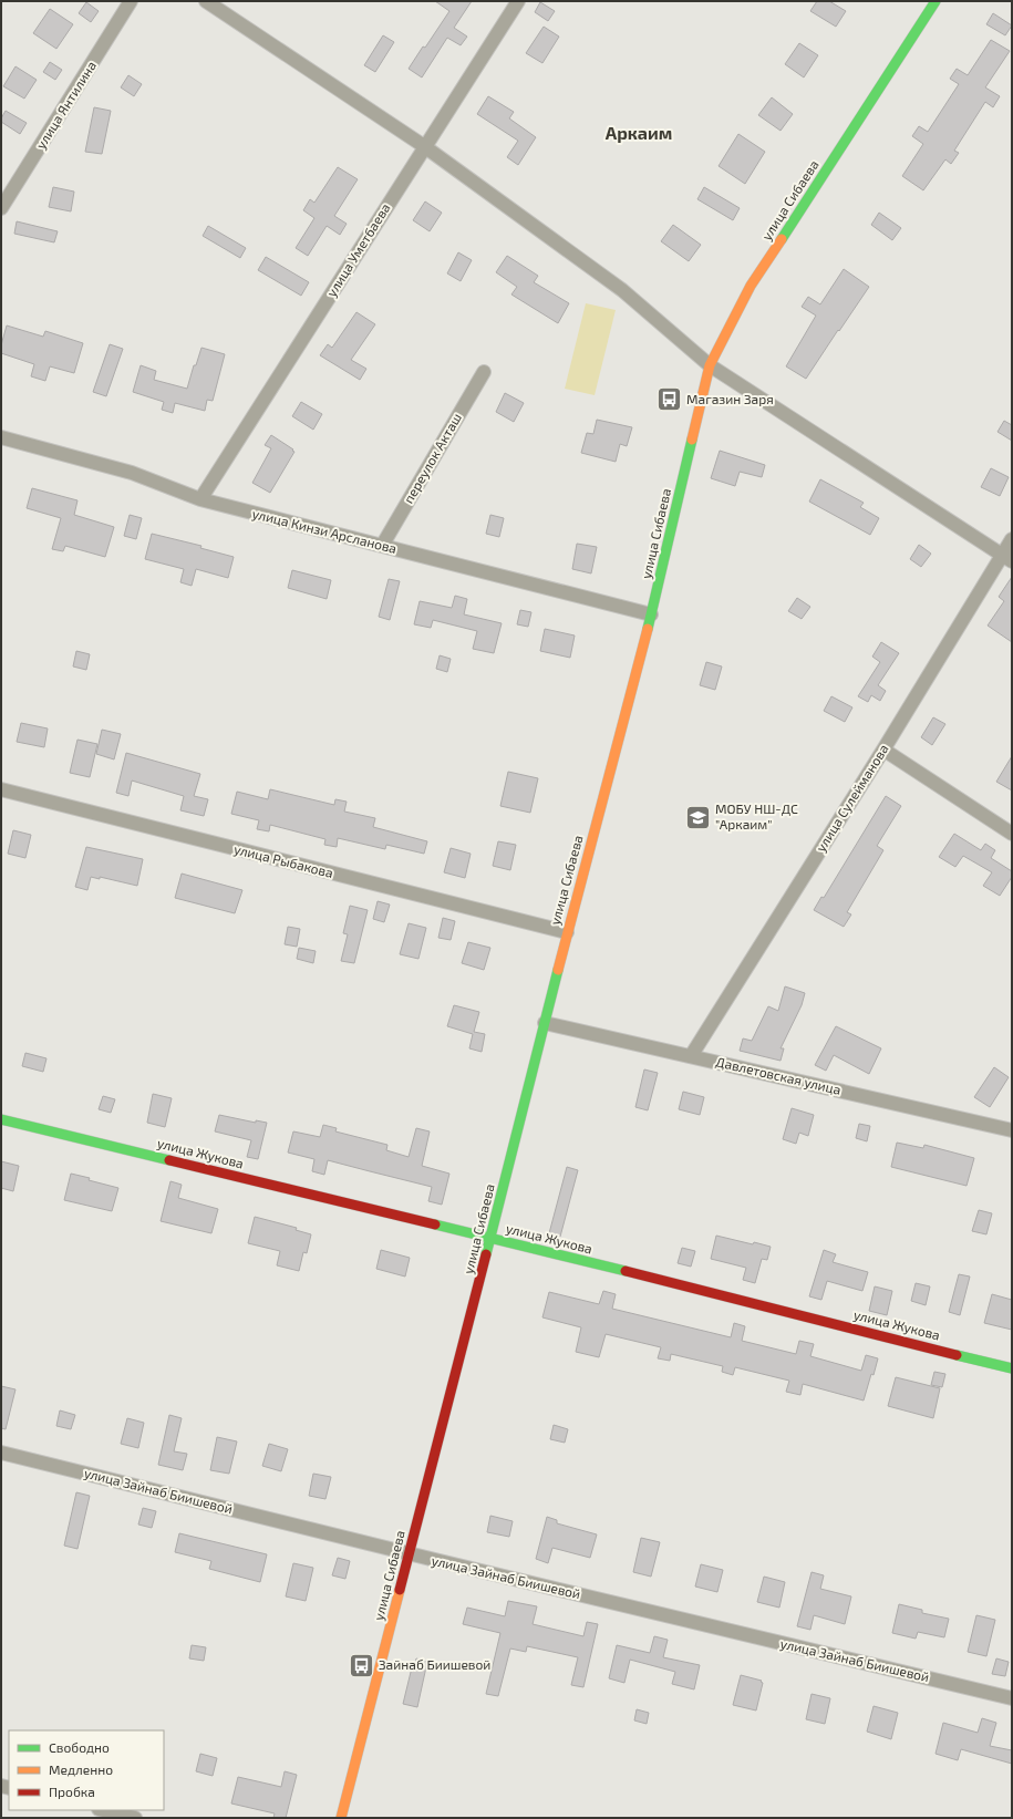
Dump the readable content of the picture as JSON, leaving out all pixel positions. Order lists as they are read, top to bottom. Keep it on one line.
{"streets":{"main road":["улица Сибаева","улица Жукова"],"street":["улица Янтилина","улица Уметбаева","переулок Акташ","улица Кинзи Арсланова","улица Сулейманова","улица Рыбакова","Давлетовская улица","улица Зайнаб Биишевой"]},"crossings":[["улица Сибаева","улица Кинзи Арсланова"],["улица Сибаева","улица Рыбакова"],["улица Сибаева","Давлетовская улица"],["улица Сибаева","улица Жукова"],["улица Сибаева","улица Зайнаб Биишевой"],["улица Уметбаева","улица Кинзи Арсланова"],["переулок Акташ","улица Кинзи Арсланова"],["улица Сулейманова","Давлетовская улица"]],"districts":["Аркаим"],"places":{"bus stop":["Магазин Заря","Зайнаб Биишевой"],"school or university":["МОБУ НШ-ДС \"Аркаим\""]},"legend":["Свободно","Медленно","Пробка"]}
